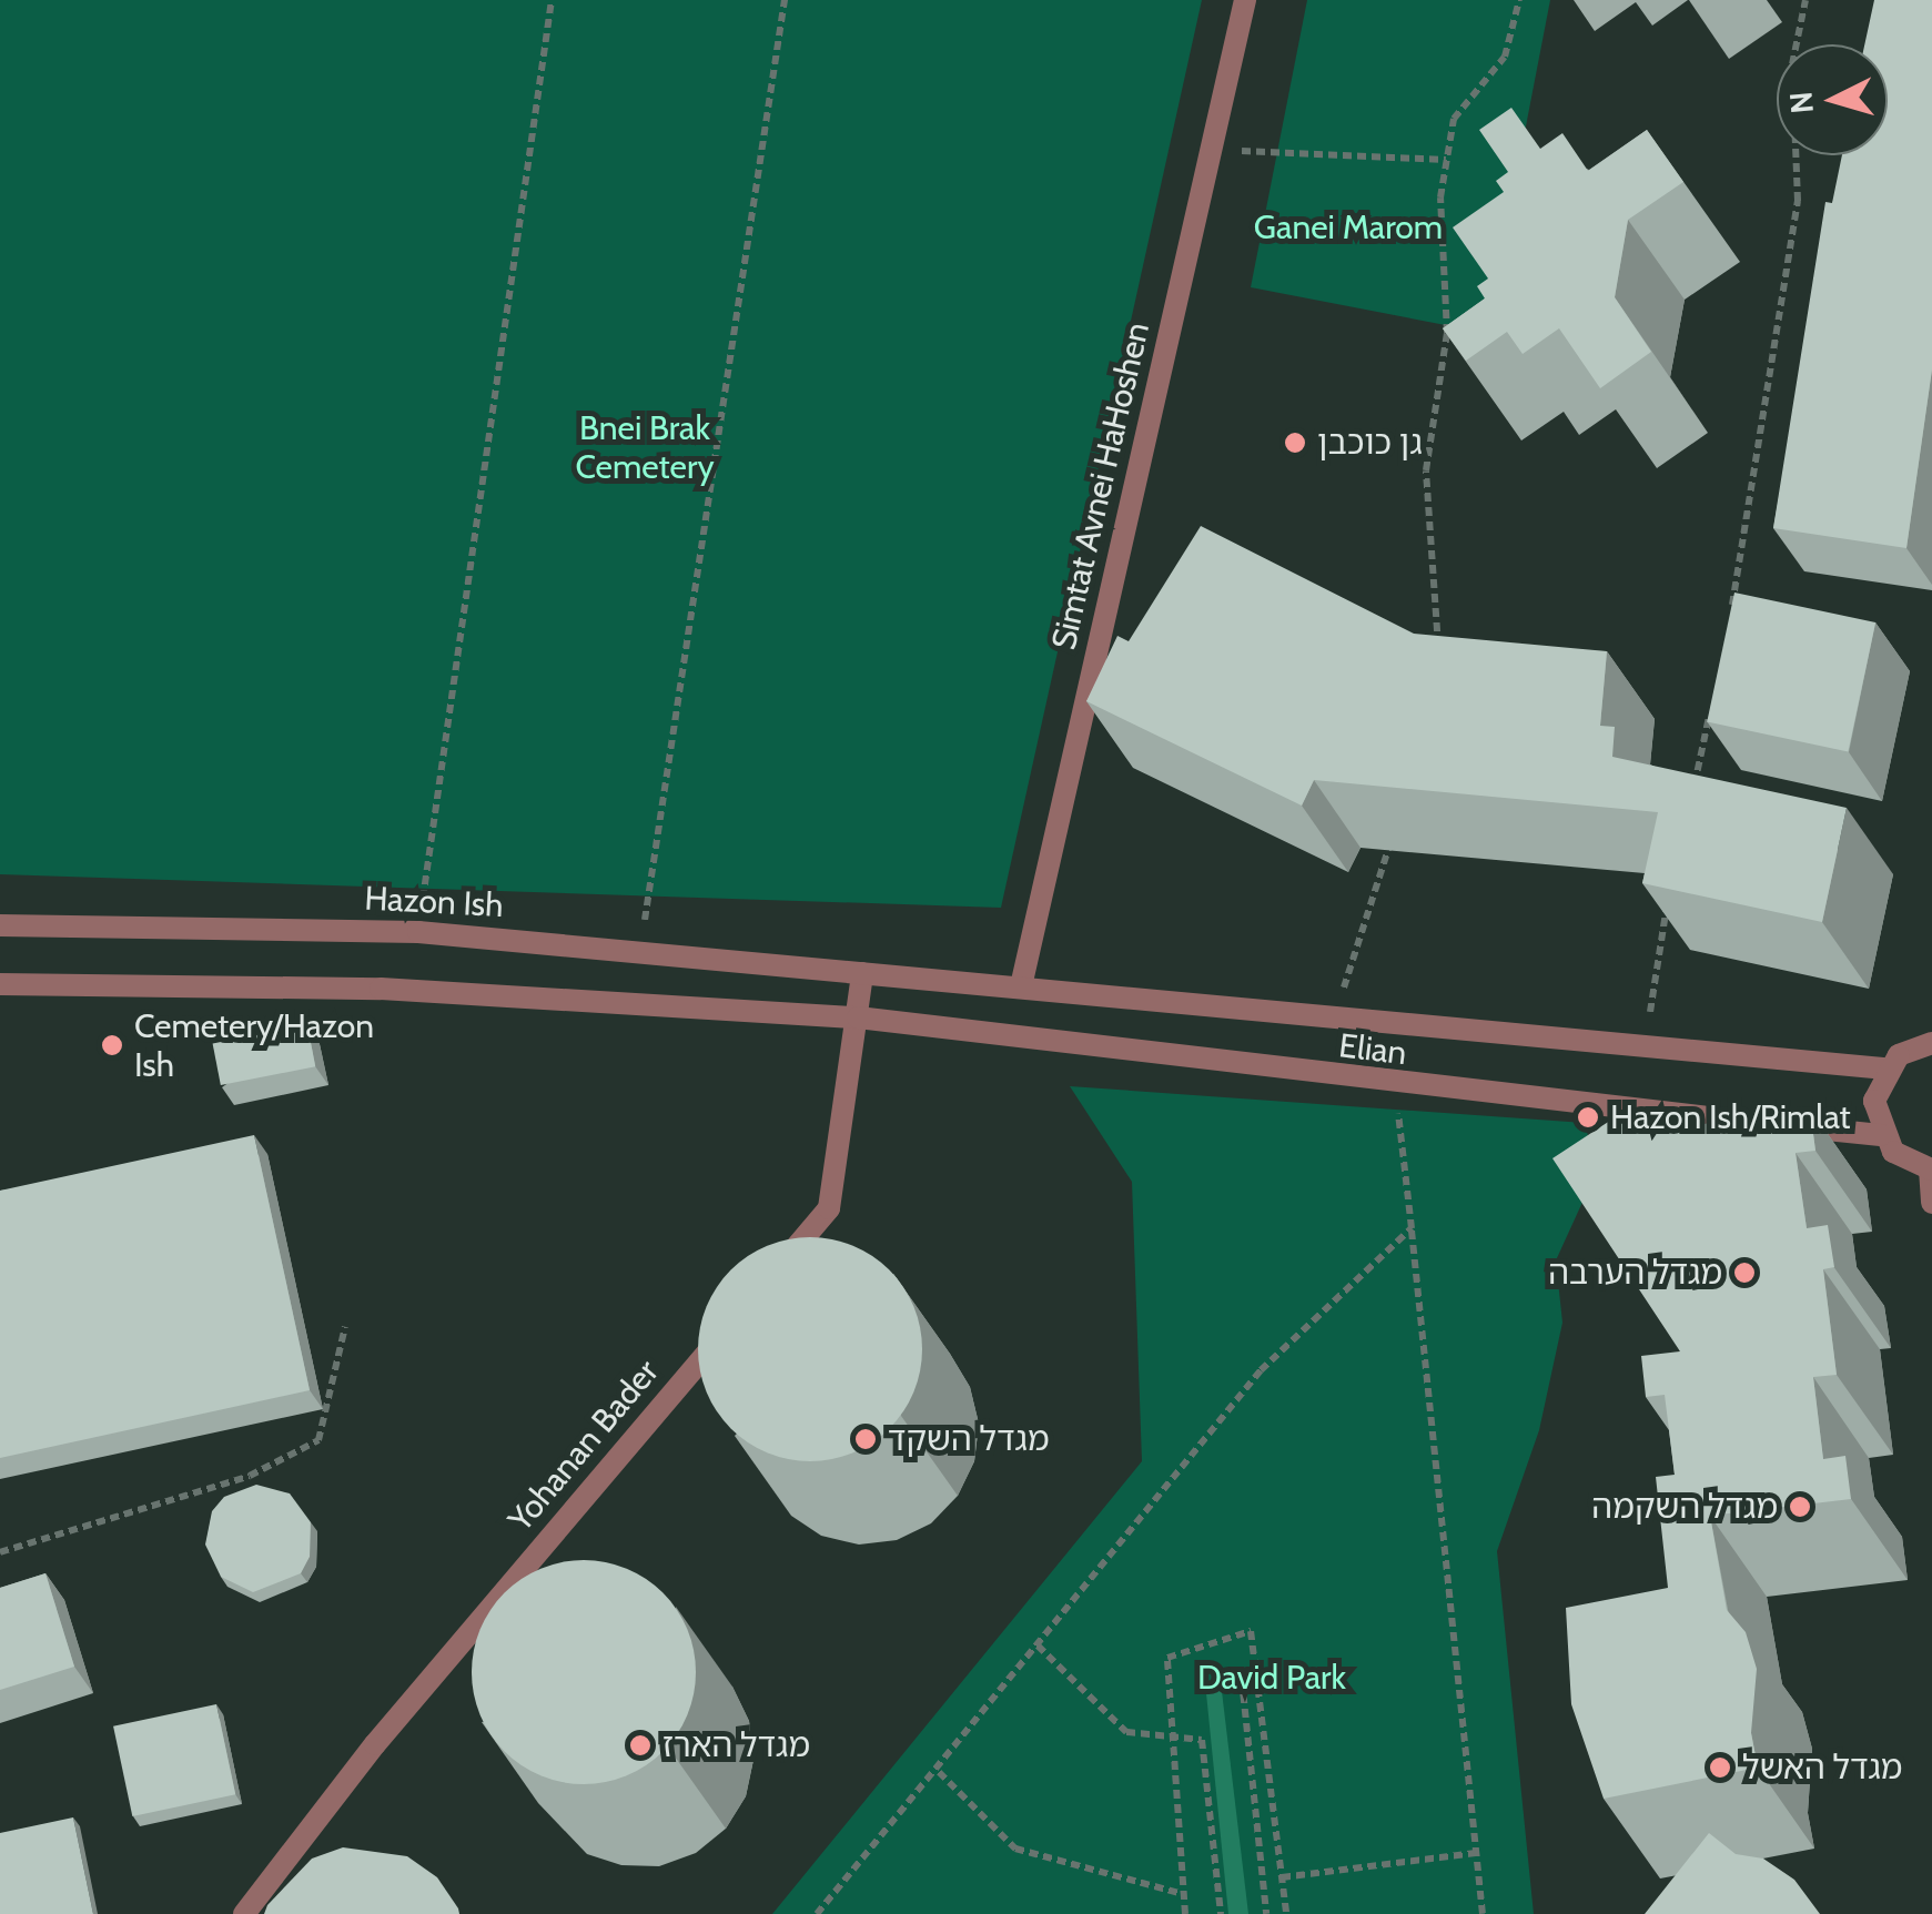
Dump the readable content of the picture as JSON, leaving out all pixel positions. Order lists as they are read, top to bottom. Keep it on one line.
{"streets":{"street":["Simtat Avnei HaHoshen","Hazon Ish","Elian","Yohanan Bader"]},"crossings":[["Simtat Avnei HaHoshen","Elian"],["Hazon Ish","Elian"]],"parks":["Ganei Marom","Bnei Brak Cemetery","David Park"],"places":["גן כוכבן","Cemetery/Hazon Ish","Hazon Ish/Rimlat","מגדל הערבה","מגדל השקד","מגדל השקמה","מגדל הארז","מגדל האשל"],"north":"left"}
